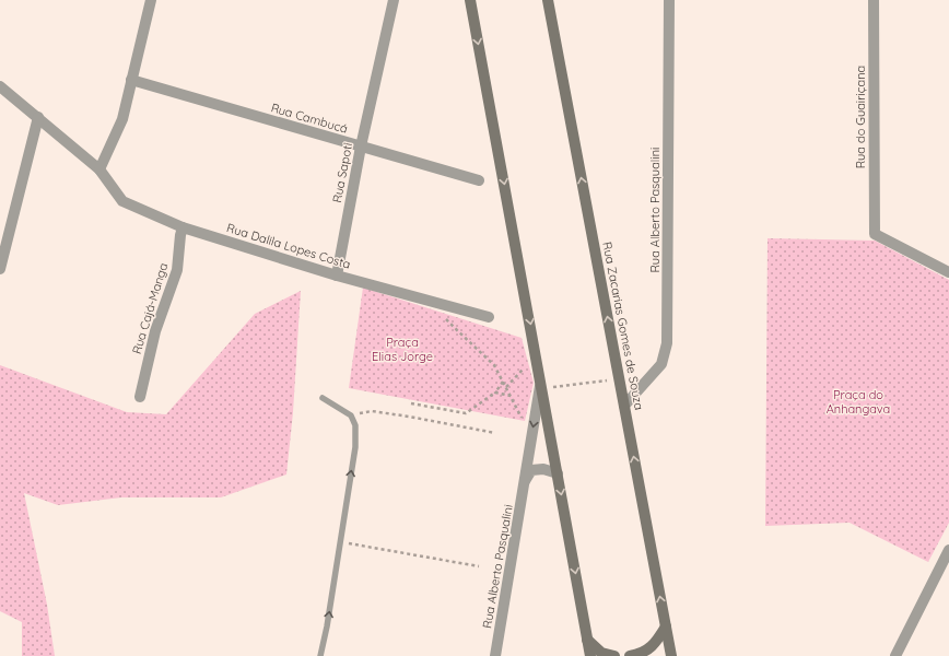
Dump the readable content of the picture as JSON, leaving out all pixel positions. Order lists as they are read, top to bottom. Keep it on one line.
{"streets":{"main road":["Rua Zacarias Gomes de Souza"],"street":["Rua do Guairiçana","Rua Cambucá","Rua Sapoti","Rua Alberto Pasqualini","Rua Dalila Lopes Costa","Rua Cajá-Manga"]},"crossings":[["Rua Cambucá","Rua Sapoti"],["Rua Sapoti","Rua Dalila Lopes Costa"],["Rua Alberto Pasqualini","Rua Zacarias Gomes de Souza"],["Rua Dalila Lopes Costa","Rua Cajá-Manga"]],"parks":["Praça Elias Jorge","Praça do Anhangava"]}
